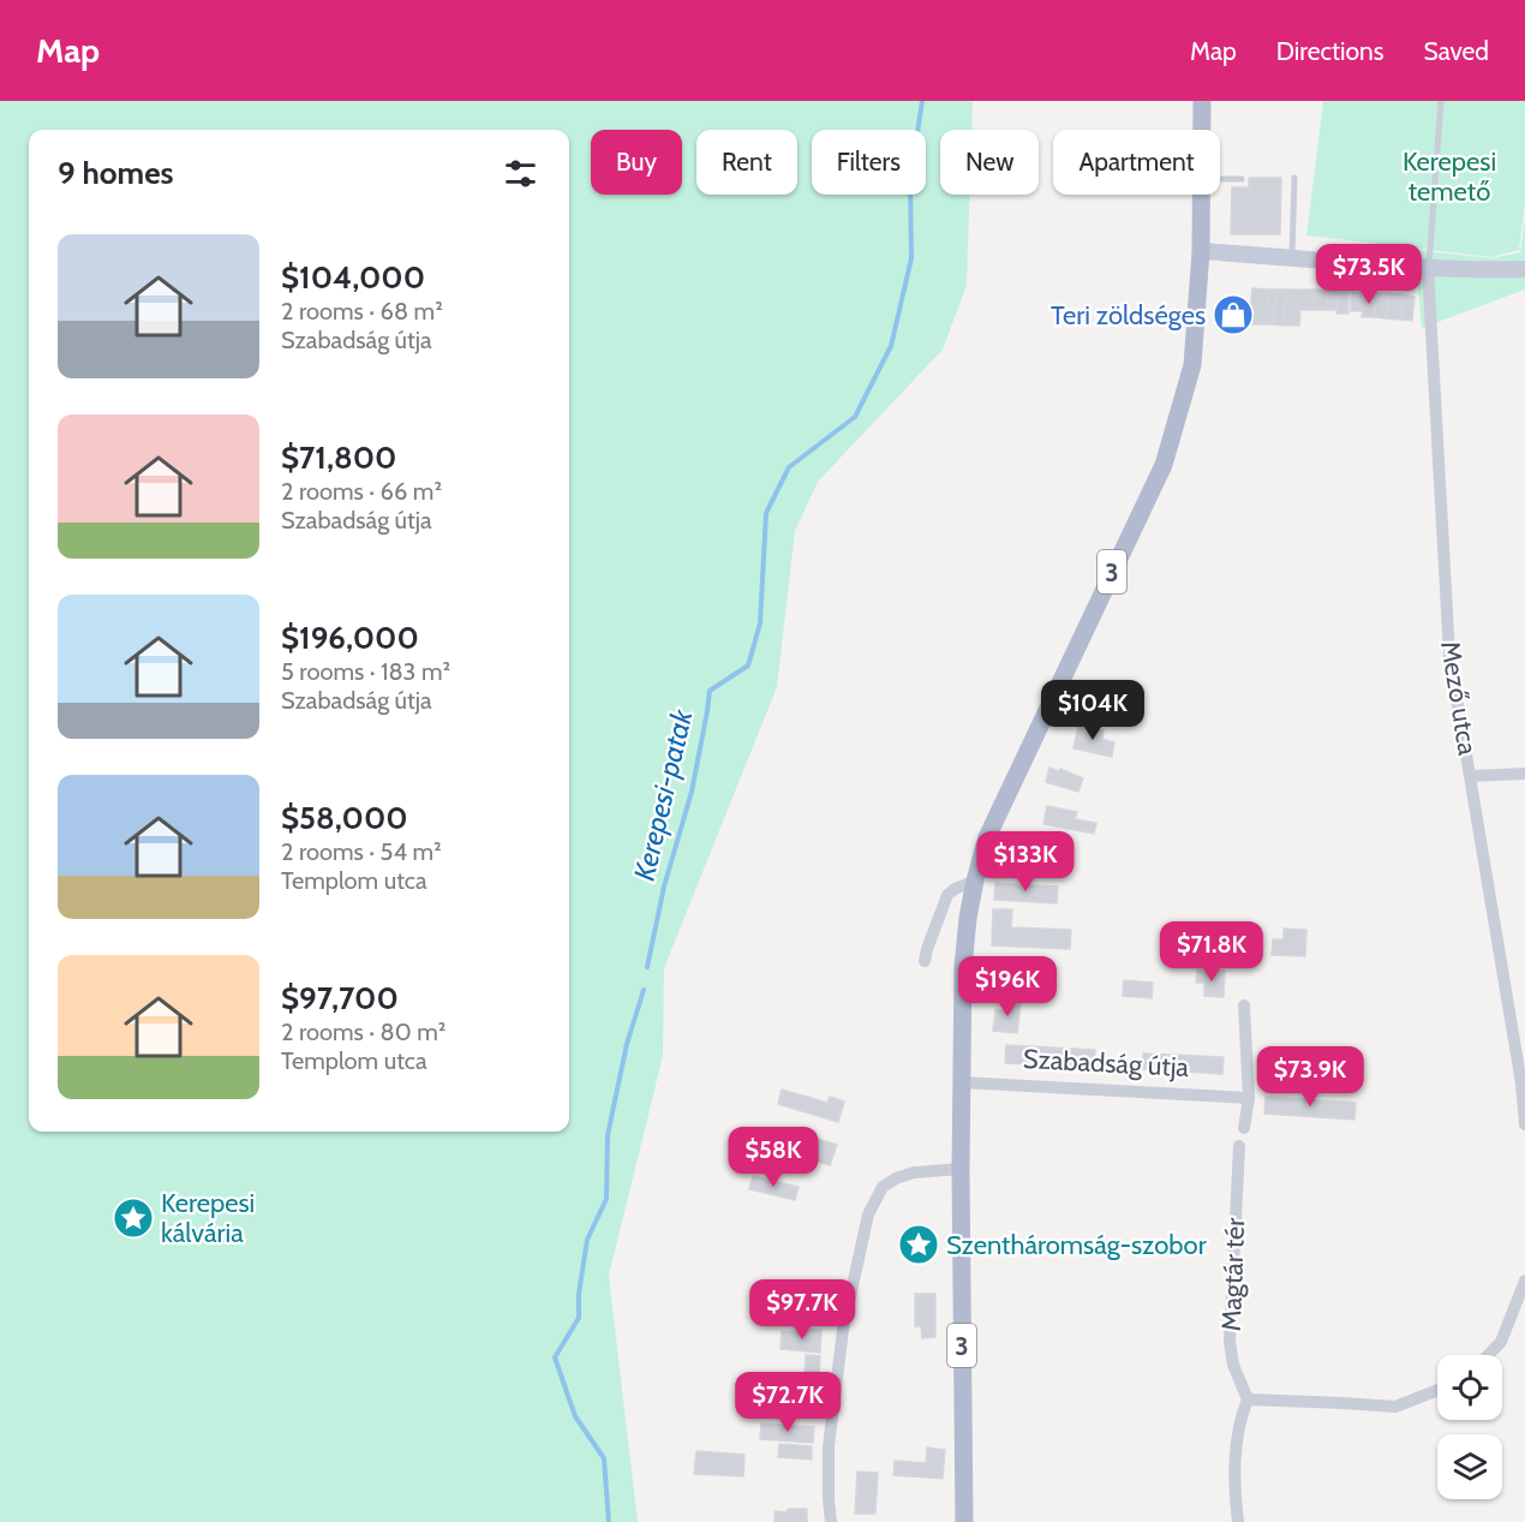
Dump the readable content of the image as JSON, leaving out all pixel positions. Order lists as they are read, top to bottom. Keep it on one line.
{"streets":{"main road":["3"],"street":["Mező utca","Szabadság útja","Magtár tér"]},"crossings":[["3","Szabadság útja"]],"water":["Kerepesi-patak"],"parks":["Kerepesi temető"],"places":{"shop":["Teri zöldséges"],"place":["Kerepesi kálvária","Szentháromság-szobor"]},"page":{"header":"Map","nav":["Map","Directions","Saved"],"chip":["Buy","Rent","Filters","New","Apartment"],"heading":"9 homes","list":[{"name":"$104,000","note":"2 rooms · 68 m² · Szabadság útja"},{"name":"$71,800","note":"2 rooms · 66 m² · Szabadság útja"},{"name":"$196,000","note":"5 rooms · 183 m² · Szabadság útja"},{"name":"$58,000","note":"2 rooms · 54 m² · Templom utca"},{"name":"$97,700","note":"2 rooms · 80 m² · Templom utca"}],"price":["$73.5K","$104K","$133K","$71.8K","$196K","$73.9K","$58K","$97.7K","$72.7K"]}}
